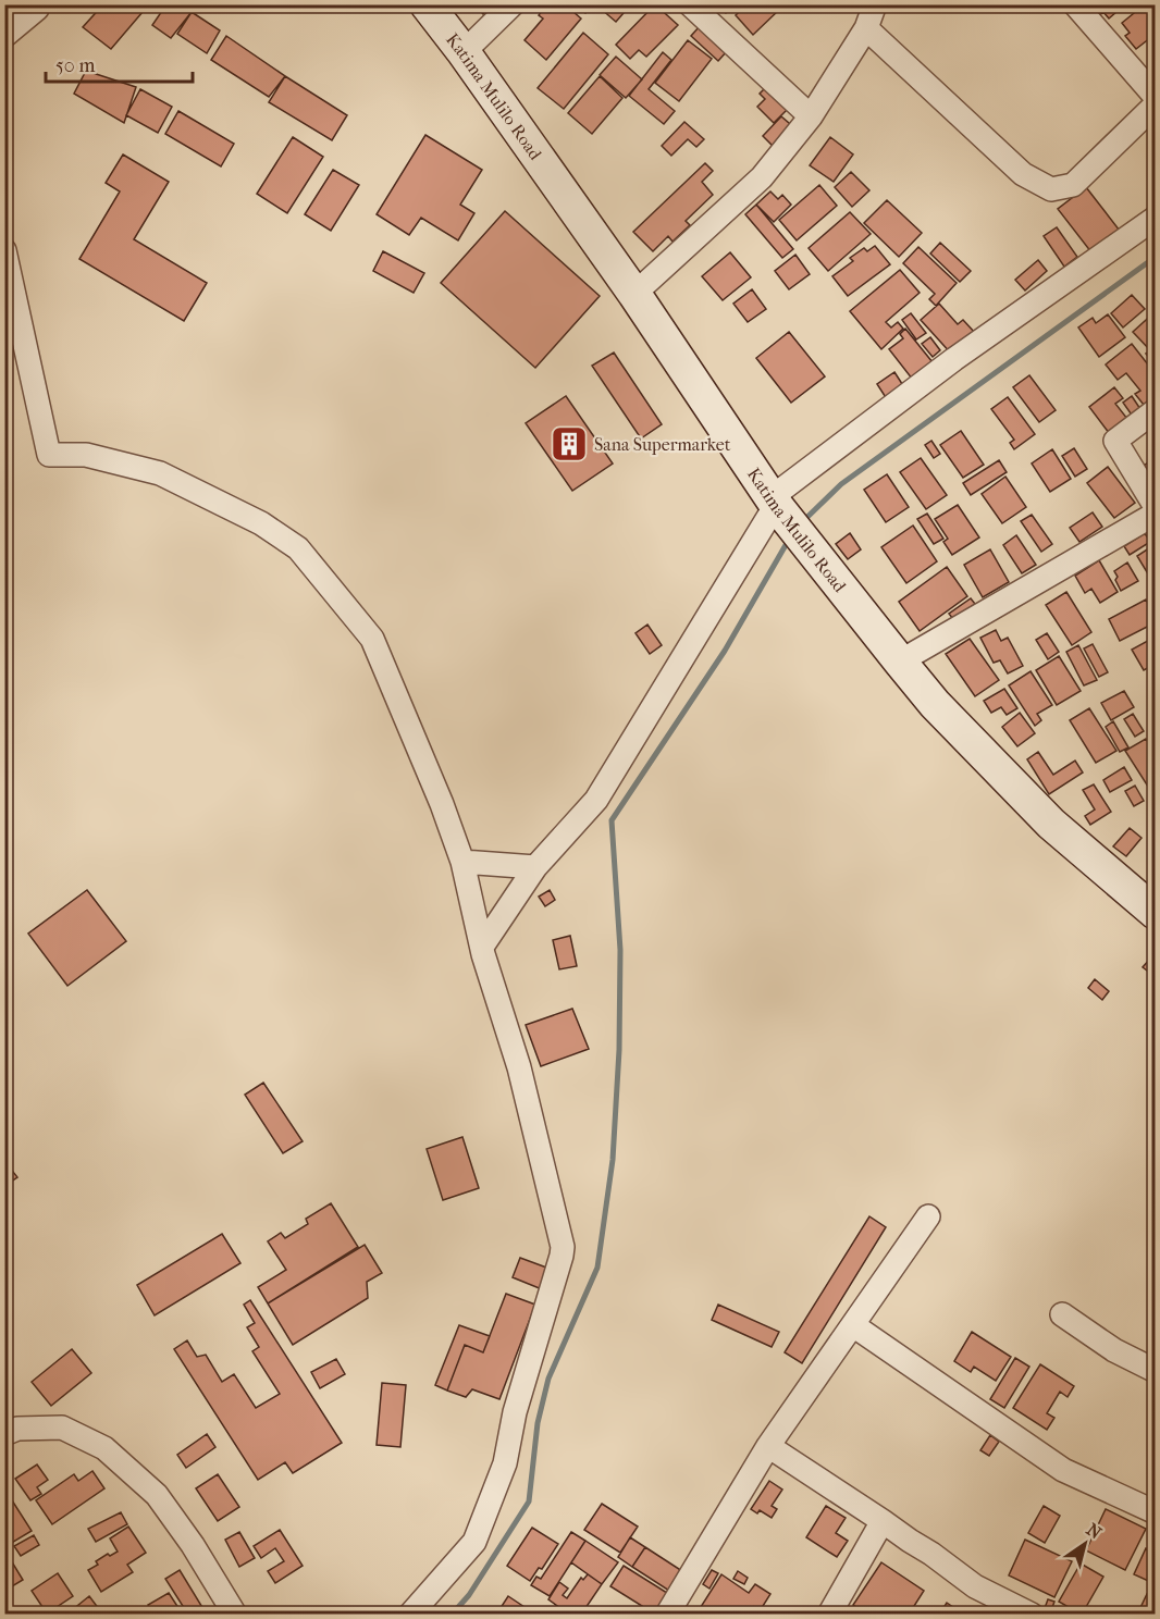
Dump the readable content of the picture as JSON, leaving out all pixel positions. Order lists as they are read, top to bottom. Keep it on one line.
{"streets":{"main road":["Katima Mulilo Road"]},"places":{"building":["Sana Supermarket"]},"scale_bar":"50 m","north":"top right"}
